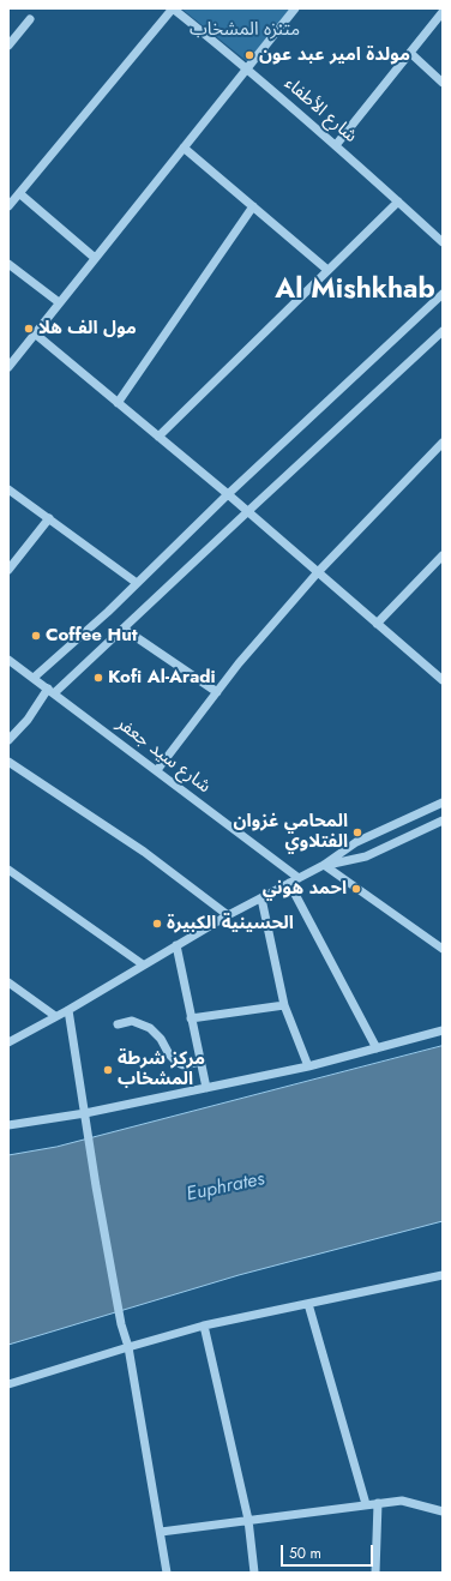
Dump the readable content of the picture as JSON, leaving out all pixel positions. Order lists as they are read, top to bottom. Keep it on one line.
{"streets":{"street":["شارع الأطفاء","شارع سيد جعفر"]},"districts":["Al Mishkhab"],"water":["Euphrates"],"parks":["متنزه المشخاب"],"places":["مولدة امير عبد عون","مول الف هلا","Coffee Hut","Kofi Al-Aradi","المحامي غزوان الفتلاوي","احمد هوني","الحسينية الكبيرة","مركز شرطة المشخاب"],"scale_bar":"50 m"}
